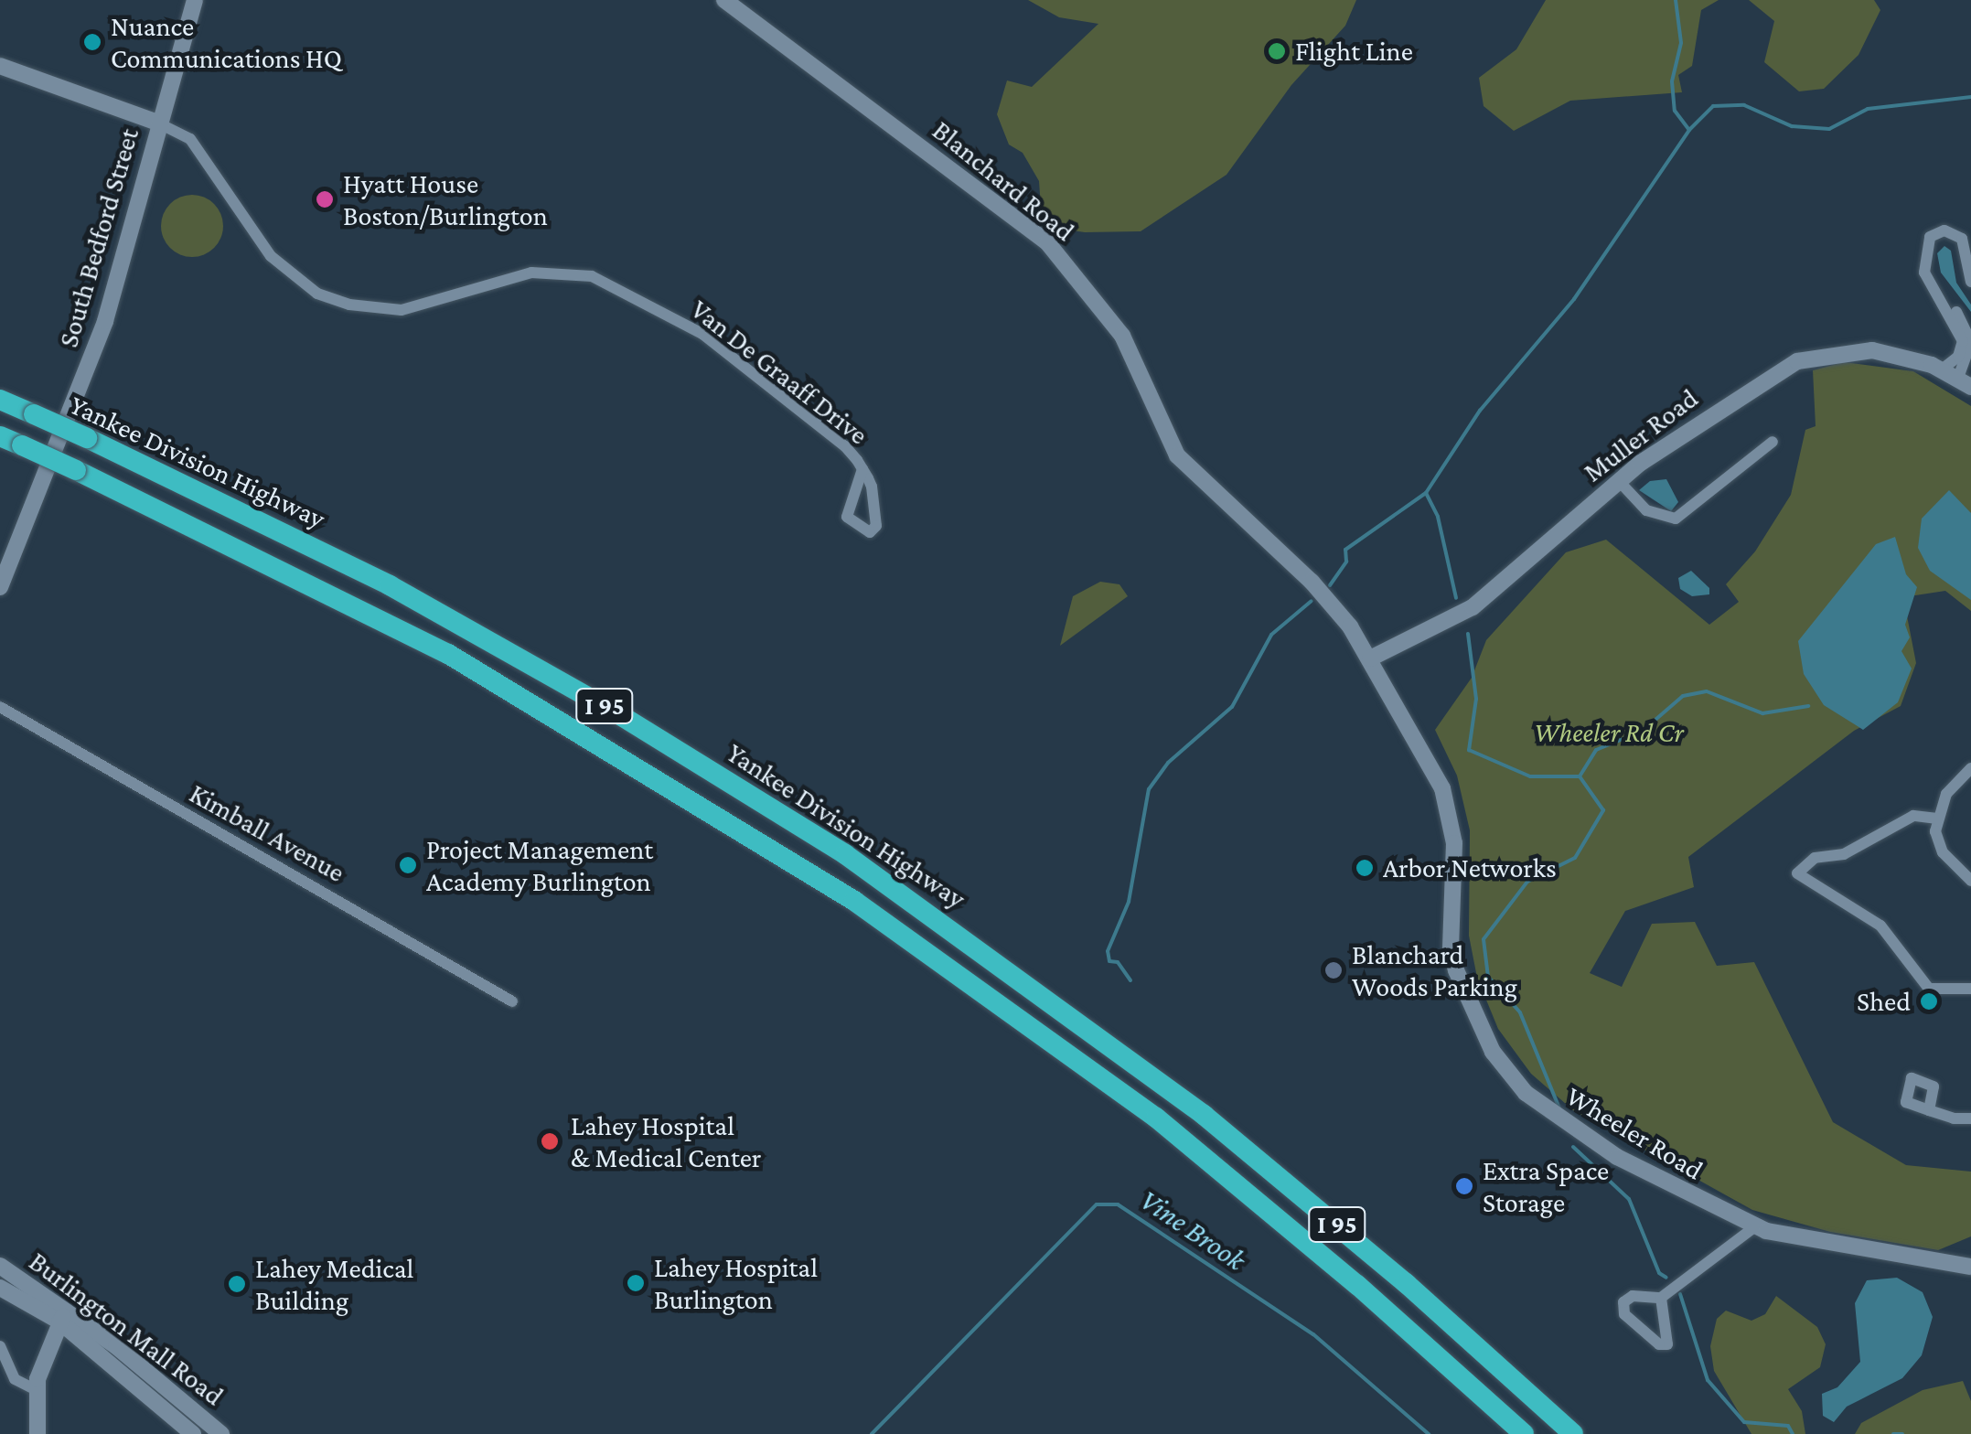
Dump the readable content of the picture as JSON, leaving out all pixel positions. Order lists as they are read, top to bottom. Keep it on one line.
{"streets":{"highway":["Yankee Division Highway","I 95"],"main road":["Blanchard Road","South Bedford Street","Muller Road","Wheeler Road","Burlington Mall Road"],"street":["Van De Graaff Drive","Kimball Avenue"]},"crossings":[["Blanchard Road","Muller Road"],["Blanchard Road","Wheeler Road"],["South Bedford Street","Van De Graaff Drive"],["Muller Road","Wheeler Road"]],"water":["Vine Brook"],"parks":["Wheeler Rd Cr"],"places":["Nuance Communications HQ","Flight Line","Hyatt House Boston/Burlington","Project Management Academy Burlington","Arbor Networks","Blanchard Woods Parking","Shed","Lahey Hospital & Medical Center","Extra Space Storage","Lahey Hospital Burlington","Lahey Medical Building"]}
